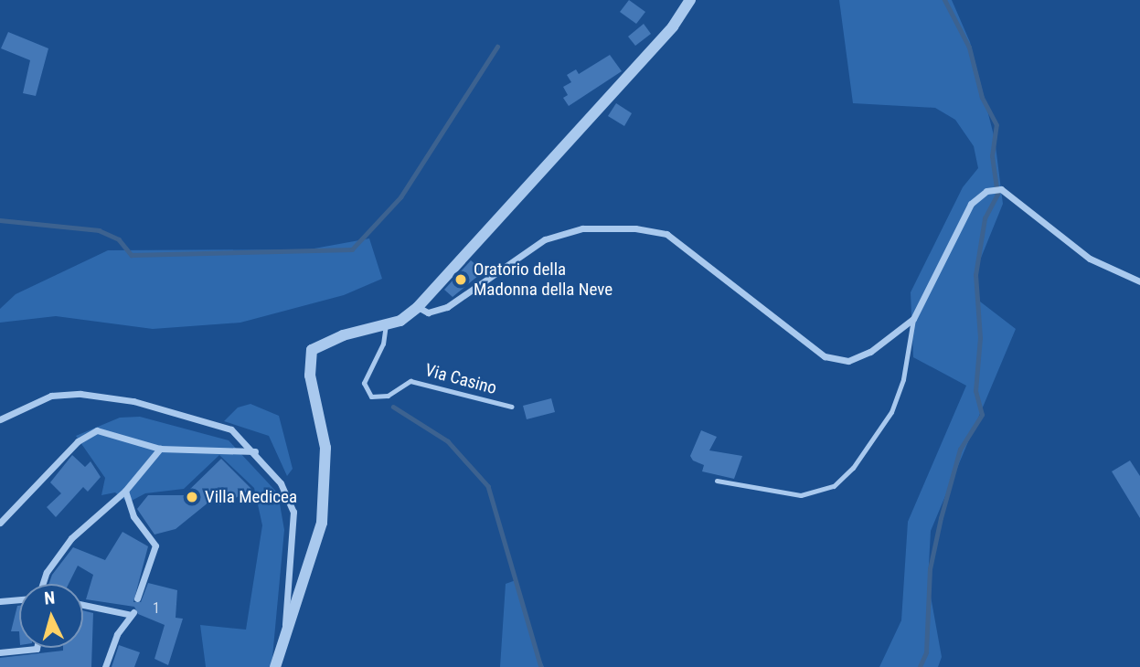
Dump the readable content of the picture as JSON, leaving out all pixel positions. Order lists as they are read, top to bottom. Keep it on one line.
{"streets":{"lane":["Via Casino"]},"places":["Oratorio della Madonna della Neve","Villa Medicea"],"house_numbers":["1"],"north":"top"}
